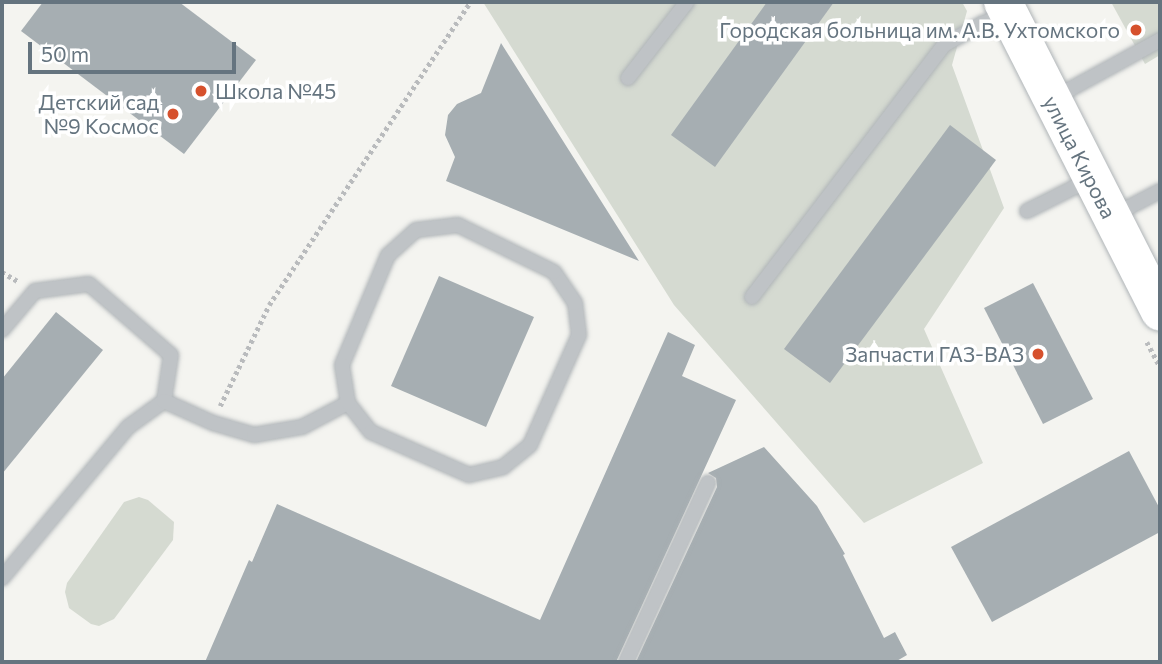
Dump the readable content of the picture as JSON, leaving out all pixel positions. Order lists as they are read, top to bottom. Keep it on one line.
{"streets":{"main road":["улица Кирова"]},"places":["Городская больница им. А.В. Ухтомского","Школа №45","Детский сад №9 Космос","Запчасти ГАЗ-ВАЗ"],"scale_bar":"50 m"}
